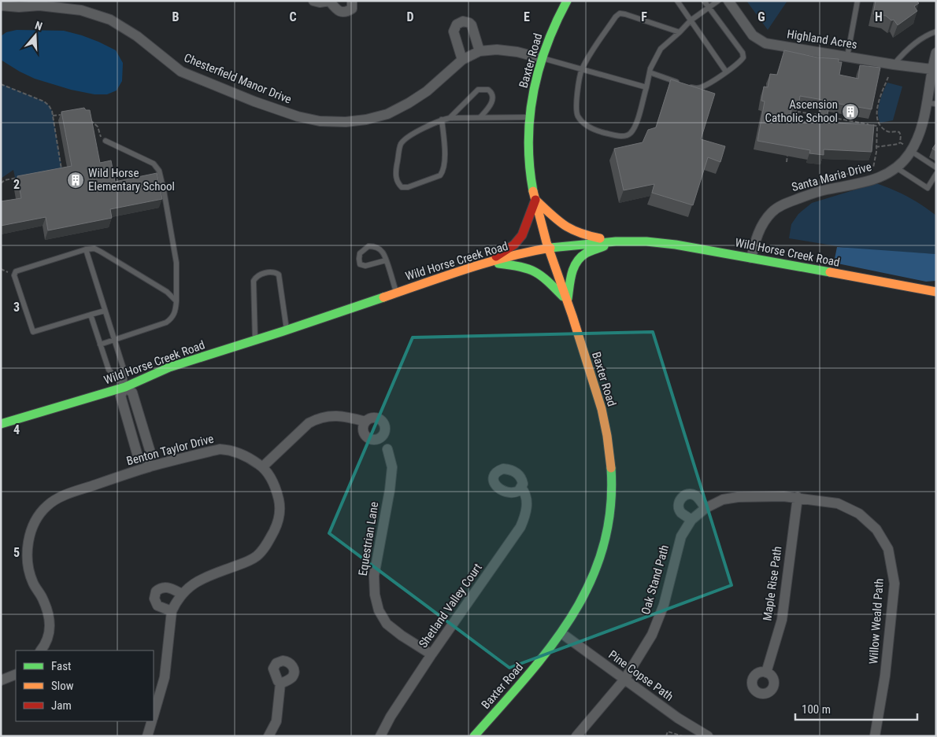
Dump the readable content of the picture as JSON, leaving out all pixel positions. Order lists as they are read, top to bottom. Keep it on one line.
{"streets":{"main road":["Baxter Road","Wild Horse Creek Road"],"street":["Highland Acres","Chesterfield Manor Drive","Santa Maria Drive","Benton Taylor Drive","Equestrian Lane","Oak Stand Path","Maple Rise Path","Shetland Valley Court","Willow Weald Path","Pine Copse Path"]},"crossings":[["Highland Acres","Santa Maria Drive"],["Baxter Road","Chesterfield Manor Drive"],["Baxter Road","Wild Horse Creek Road"],["Baxter Road","Pine Copse Path"],["Santa Maria Drive","Wild Horse Creek Road"],["Equestrian Lane","Shetland Valley Court"],["Oak Stand Path","Maple Rise Path"],["Oak Stand Path","Willow Weald Path"],["Oak Stand Path","Pine Copse Path"],["Maple Rise Path","Willow Weald Path"]],"places":{"building":["Ascension Catholic School","Wild Horse Elementary School"]},"legend":["Fast","Slow","Jam"],"scale_bar":"100 m","north":"top","grid":{"columns":["B","C","D","E","F","G","H"],"rows":["2","3","4","5"]}}
